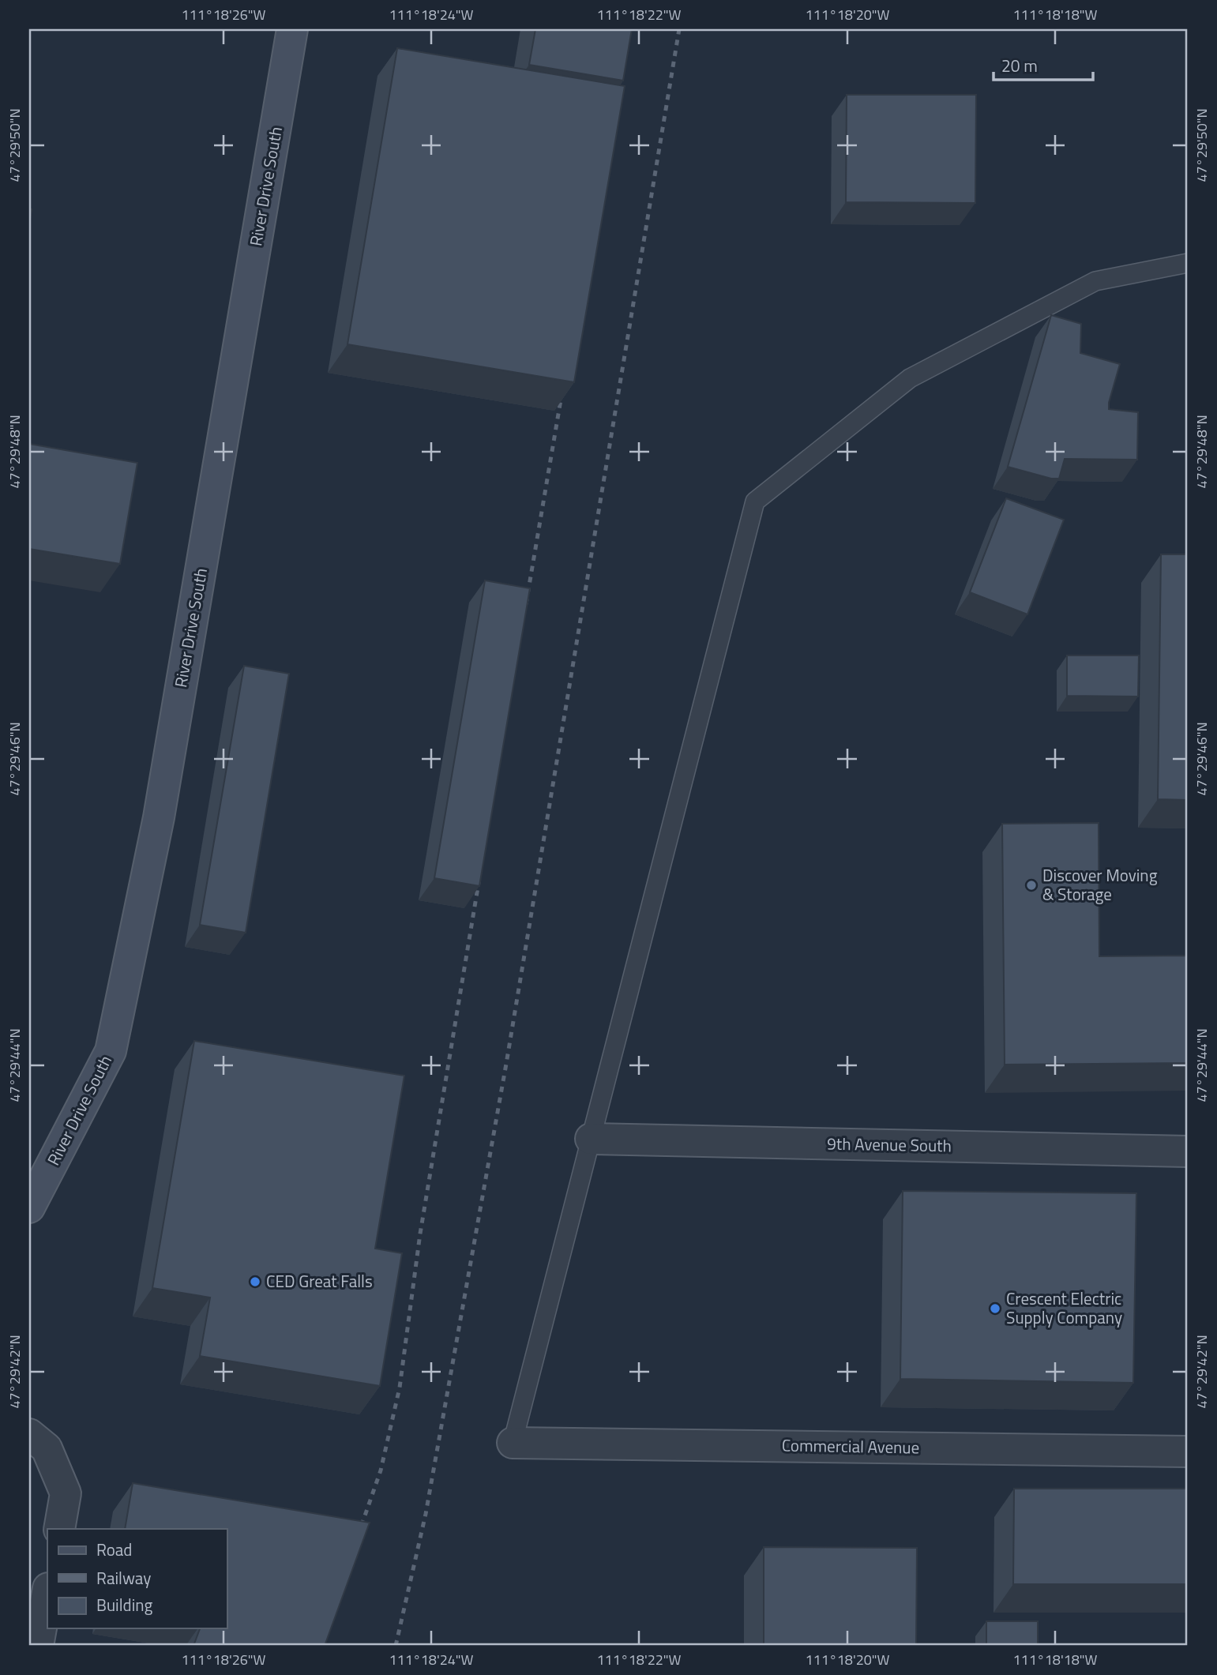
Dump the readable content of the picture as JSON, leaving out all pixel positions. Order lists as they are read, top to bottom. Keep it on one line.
{"streets":{"main road":["River Drive South"],"street":["9th Avenue South","Commercial Avenue"]},"places":["Discover Moving & Storage","CED Great Falls","Crescent Electric Supply Company"],"legend":["Road","Railway","Building"],"scale_bar":"20 m","coordinates":["111°18'26\"W","111°18'24\"W","111°18'22\"W","111°18'20\"W","111°18'18\"W","47°29'50\"N","47°29'48\"N","47°29'46\"N","47°29'44\"N","47°29'42\"N"]}
